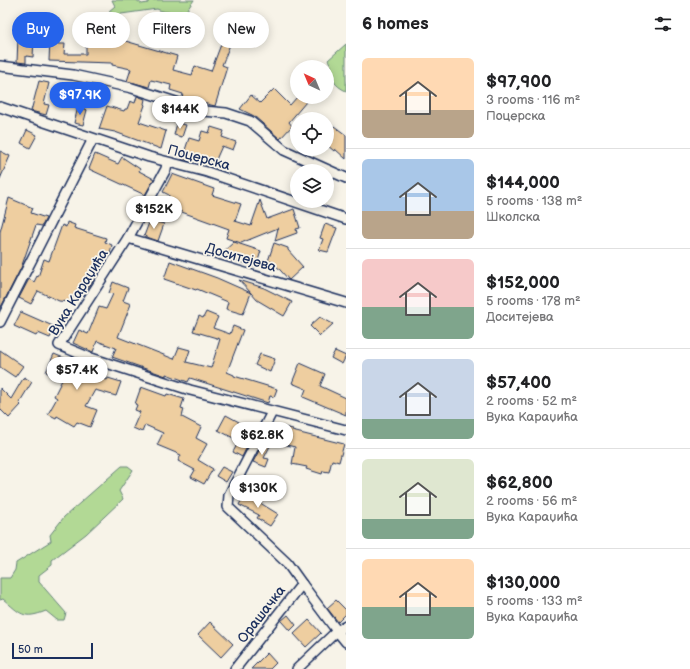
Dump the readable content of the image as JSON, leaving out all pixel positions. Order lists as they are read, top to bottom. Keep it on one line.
{"streets":{"street":["Поцерска","Доситејева","Вука Караџића","Орашачка"]},"crossings":[["Поцерска","Вука Караџића"],["Доситејева","Вука Караџића"]],"scale_bar":"50 m","north":"top left","page":{"heading":"6 homes","chip":["Buy","Rent","Filters","New"],"list":[{"name":"$97,900","note":"3 rooms · 116 m² · Поцерска"},{"name":"$144,000","note":"5 rooms · 138 m² · Школска"},{"name":"$152,000","note":"5 rooms · 178 m² · Доситејева"},{"name":"$57,400","note":"2 rooms · 52 m² · Вука Караџића"},{"name":"$62,800","note":"2 rooms · 56 m² · Вука Караџића"},{"name":"$130,000","note":"5 rooms · 133 m² · Вука Караџића"}],"price":["$97.9K","$144K","$152K","$57.4K","$62.8K","$130K"],"scale":"50 m"}}
